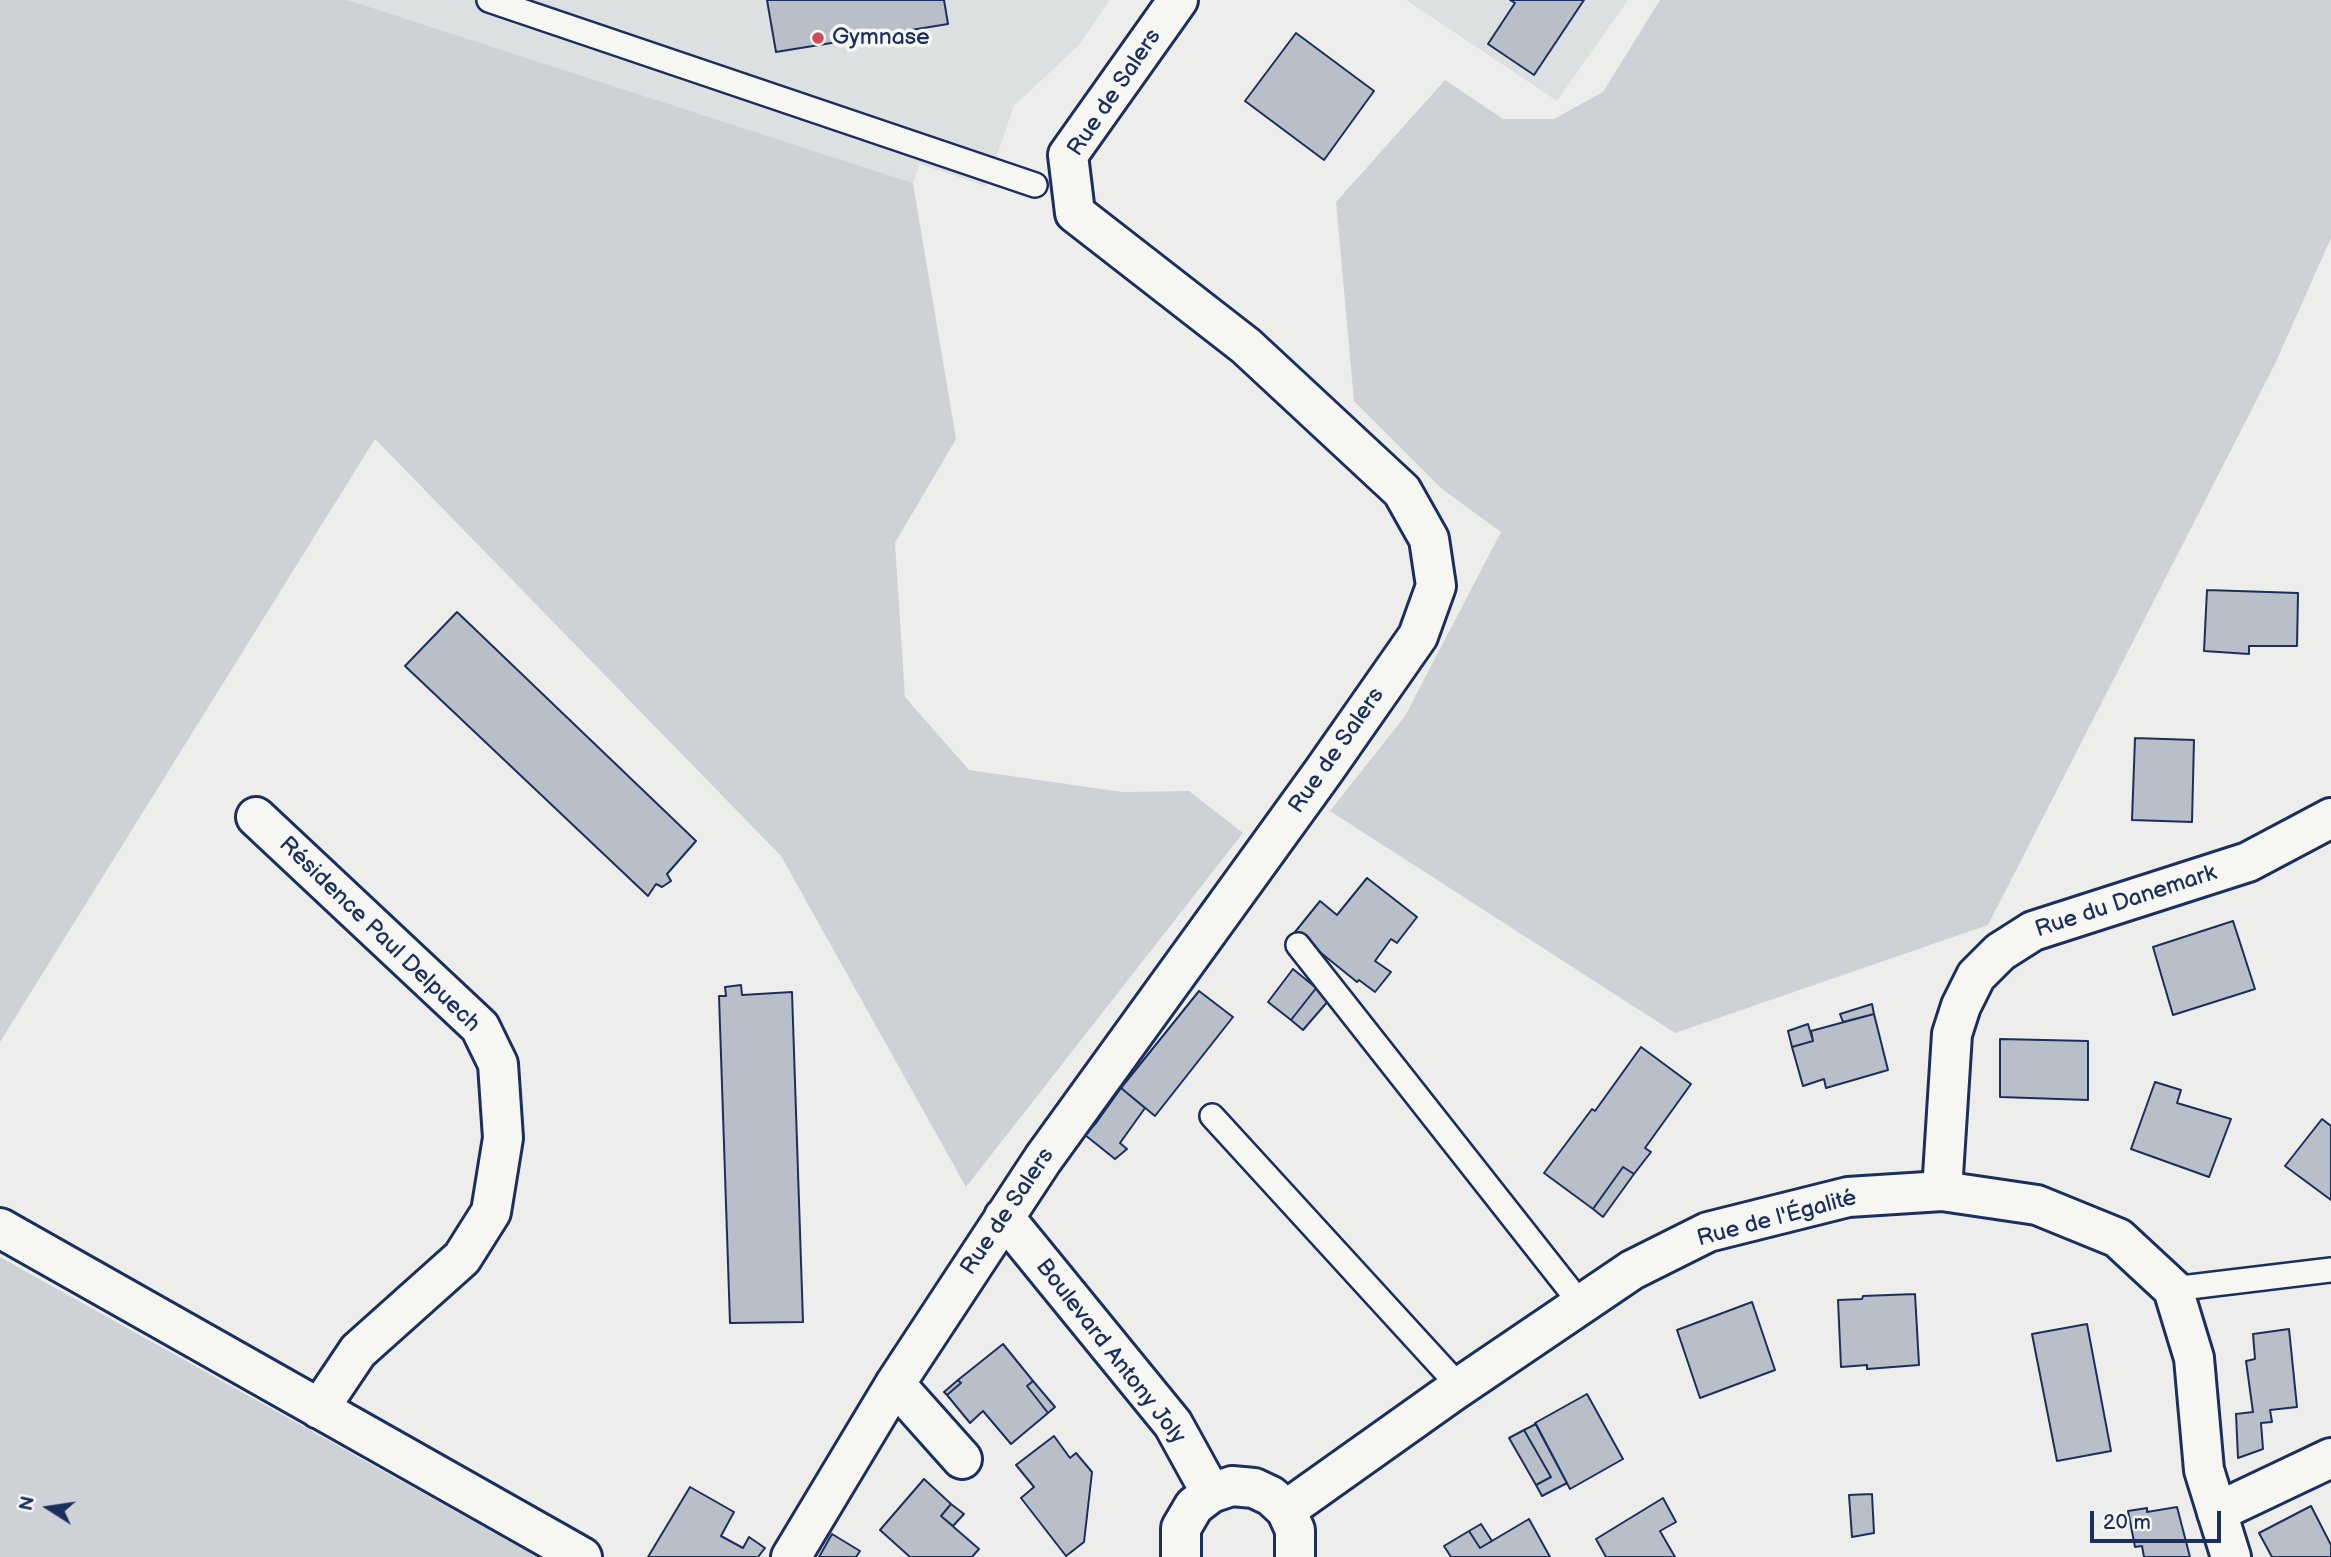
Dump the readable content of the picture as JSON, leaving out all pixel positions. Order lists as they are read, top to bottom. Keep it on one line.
{"streets":{"street":["Rue de Salers","Rue du Danemark","Résidence Paul Delpuech","Rue de l'Égalité","Boulevard Antony Joly"]},"crossings":[["Rue de Salers","Boulevard Antony Joly"],["Rue du Danemark","Rue de l'Égalité"]],"places":["Gymnase"],"scale_bar":"20 m","north":"left"}
